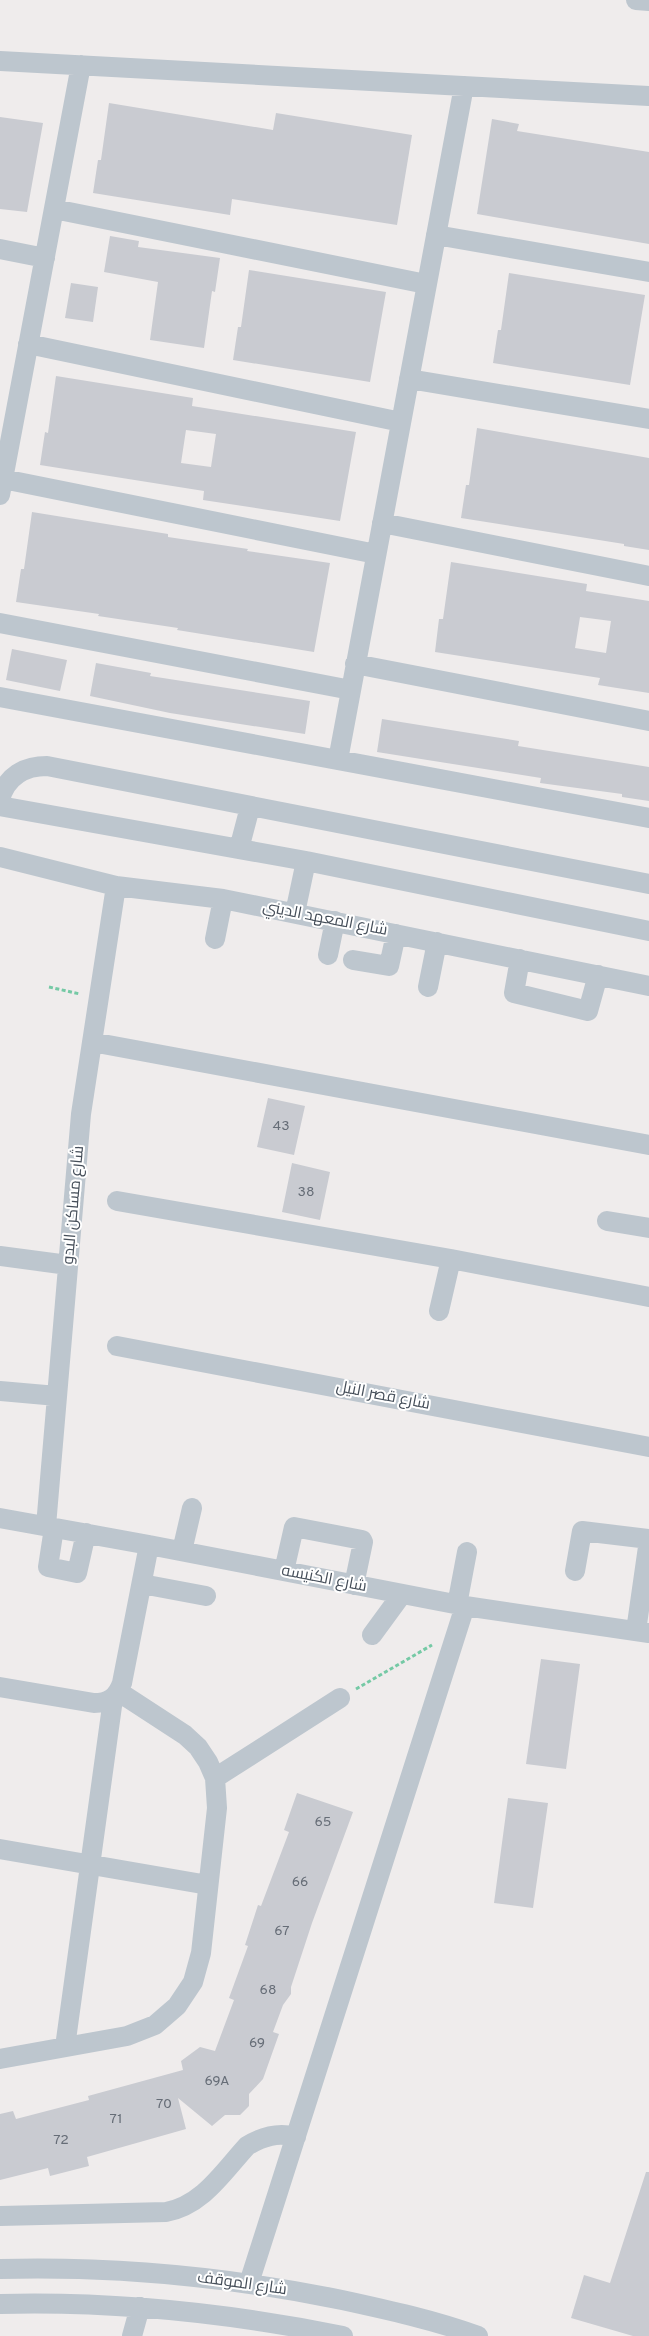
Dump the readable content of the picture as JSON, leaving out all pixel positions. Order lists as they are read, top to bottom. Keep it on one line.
{"streets":{"street":["شارع المعهد الديني","شارع مساكن البدو","شارع قصر النيل","شارع الكنيسه","شارع الموقف"]},"crossings":[["شارع المعهد الديني","شارع مساكن البدو"],["شارع مساكن البدو","شارع الكنيسه"]],"house_numbers":["43","38","65","66","67","68","69","69A","70","71","72"]}
